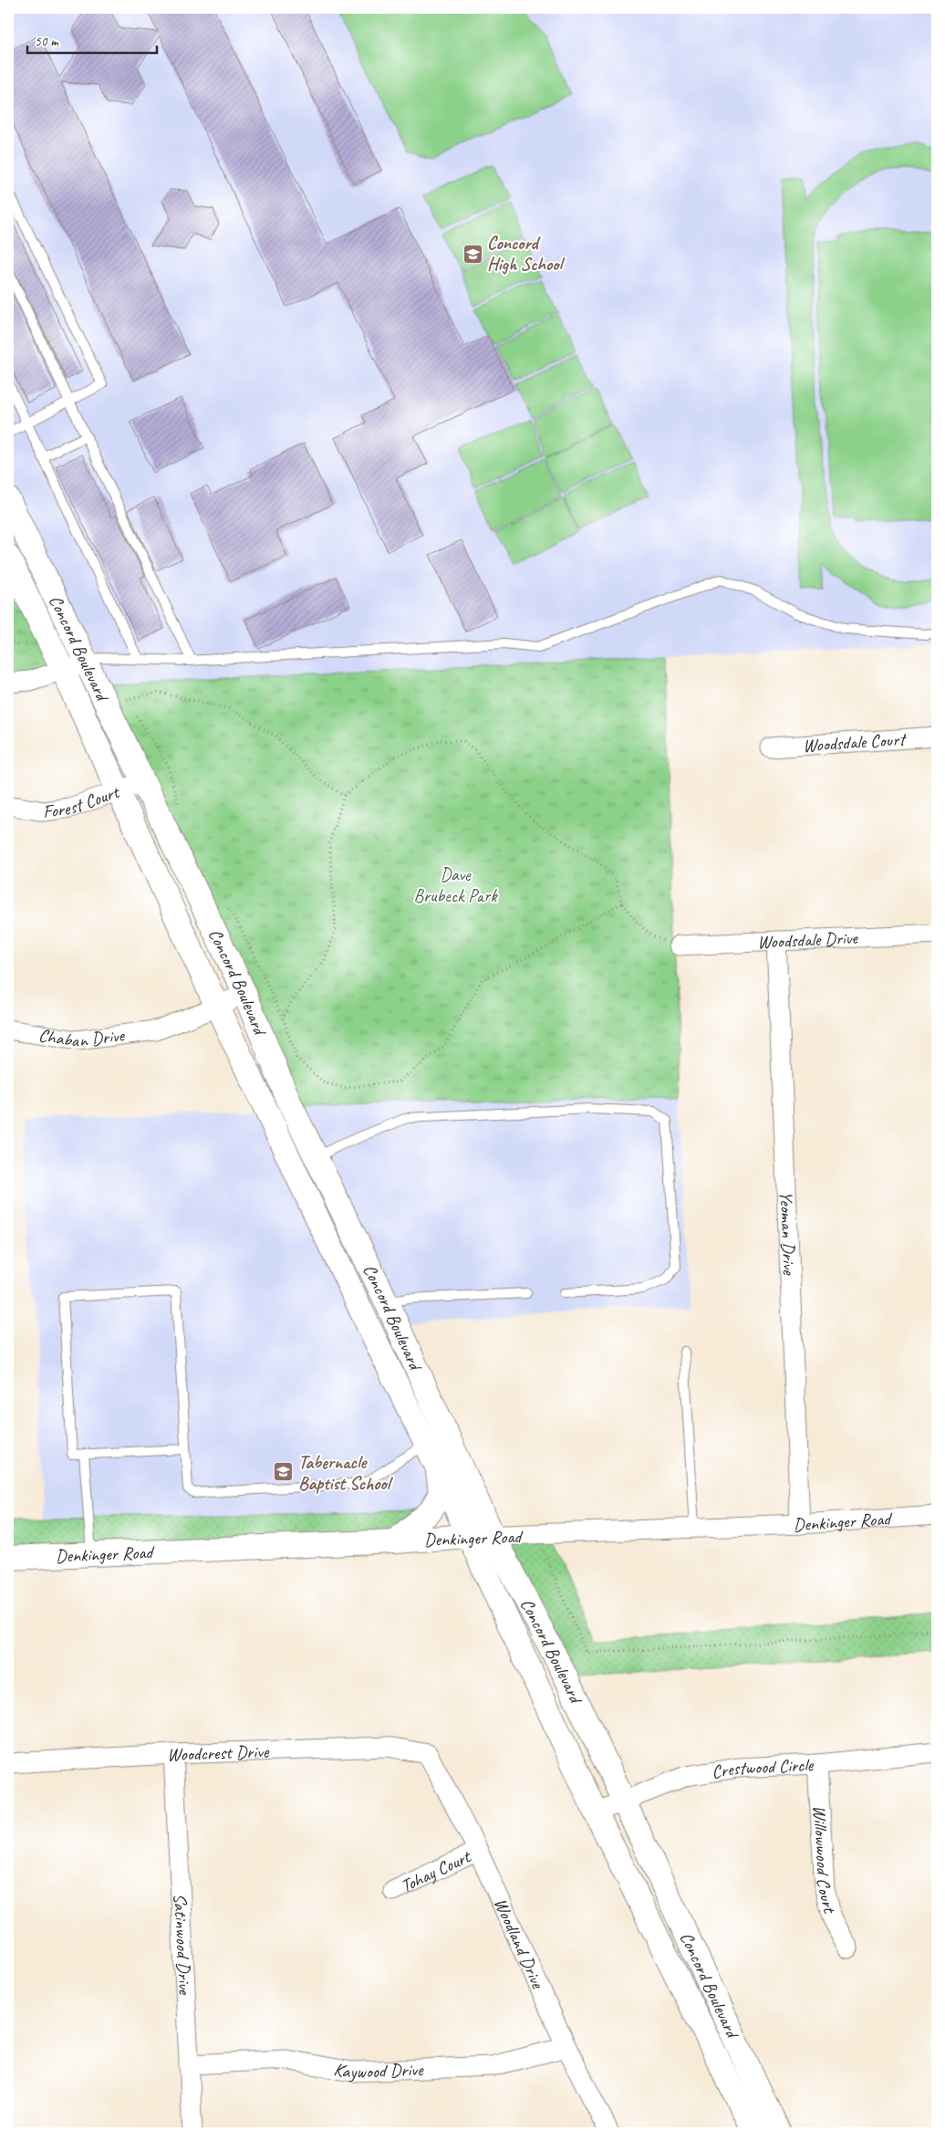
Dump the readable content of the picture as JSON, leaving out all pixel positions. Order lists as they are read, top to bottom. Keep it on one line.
{"streets":{"street":["Concord Boulevard","Woodsdale Court","Forest Court","Woodsdale Drive","Chaban Drive","Yeoman Drive","Denkinger Road","Woodcrest Drive","Crestwood Circle","Willowwood Court","Tohay Court","Woodland Drive","Satinwood Drive","Kaywood Drive"]},"crossings":[["Concord Boulevard","Forest Court"],["Concord Boulevard","Chaban Drive"],["Concord Boulevard","Denkinger Road"],["Concord Boulevard","Crestwood Circle"],["Woodsdale Drive","Yeoman Drive"],["Yeoman Drive","Denkinger Road"],["Woodcrest Drive","Woodland Drive"],["Woodcrest Drive","Satinwood Drive"],["Crestwood Circle","Willowwood Court"],["Tohay Court","Woodland Drive"],["Woodland Drive","Kaywood Drive"],["Satinwood Drive","Kaywood Drive"]],"parks":["Dave Brubeck Park"],"places":{"school or university":["Concord High School","Tabernacle Baptist School"]},"scale_bar":"50 m"}
